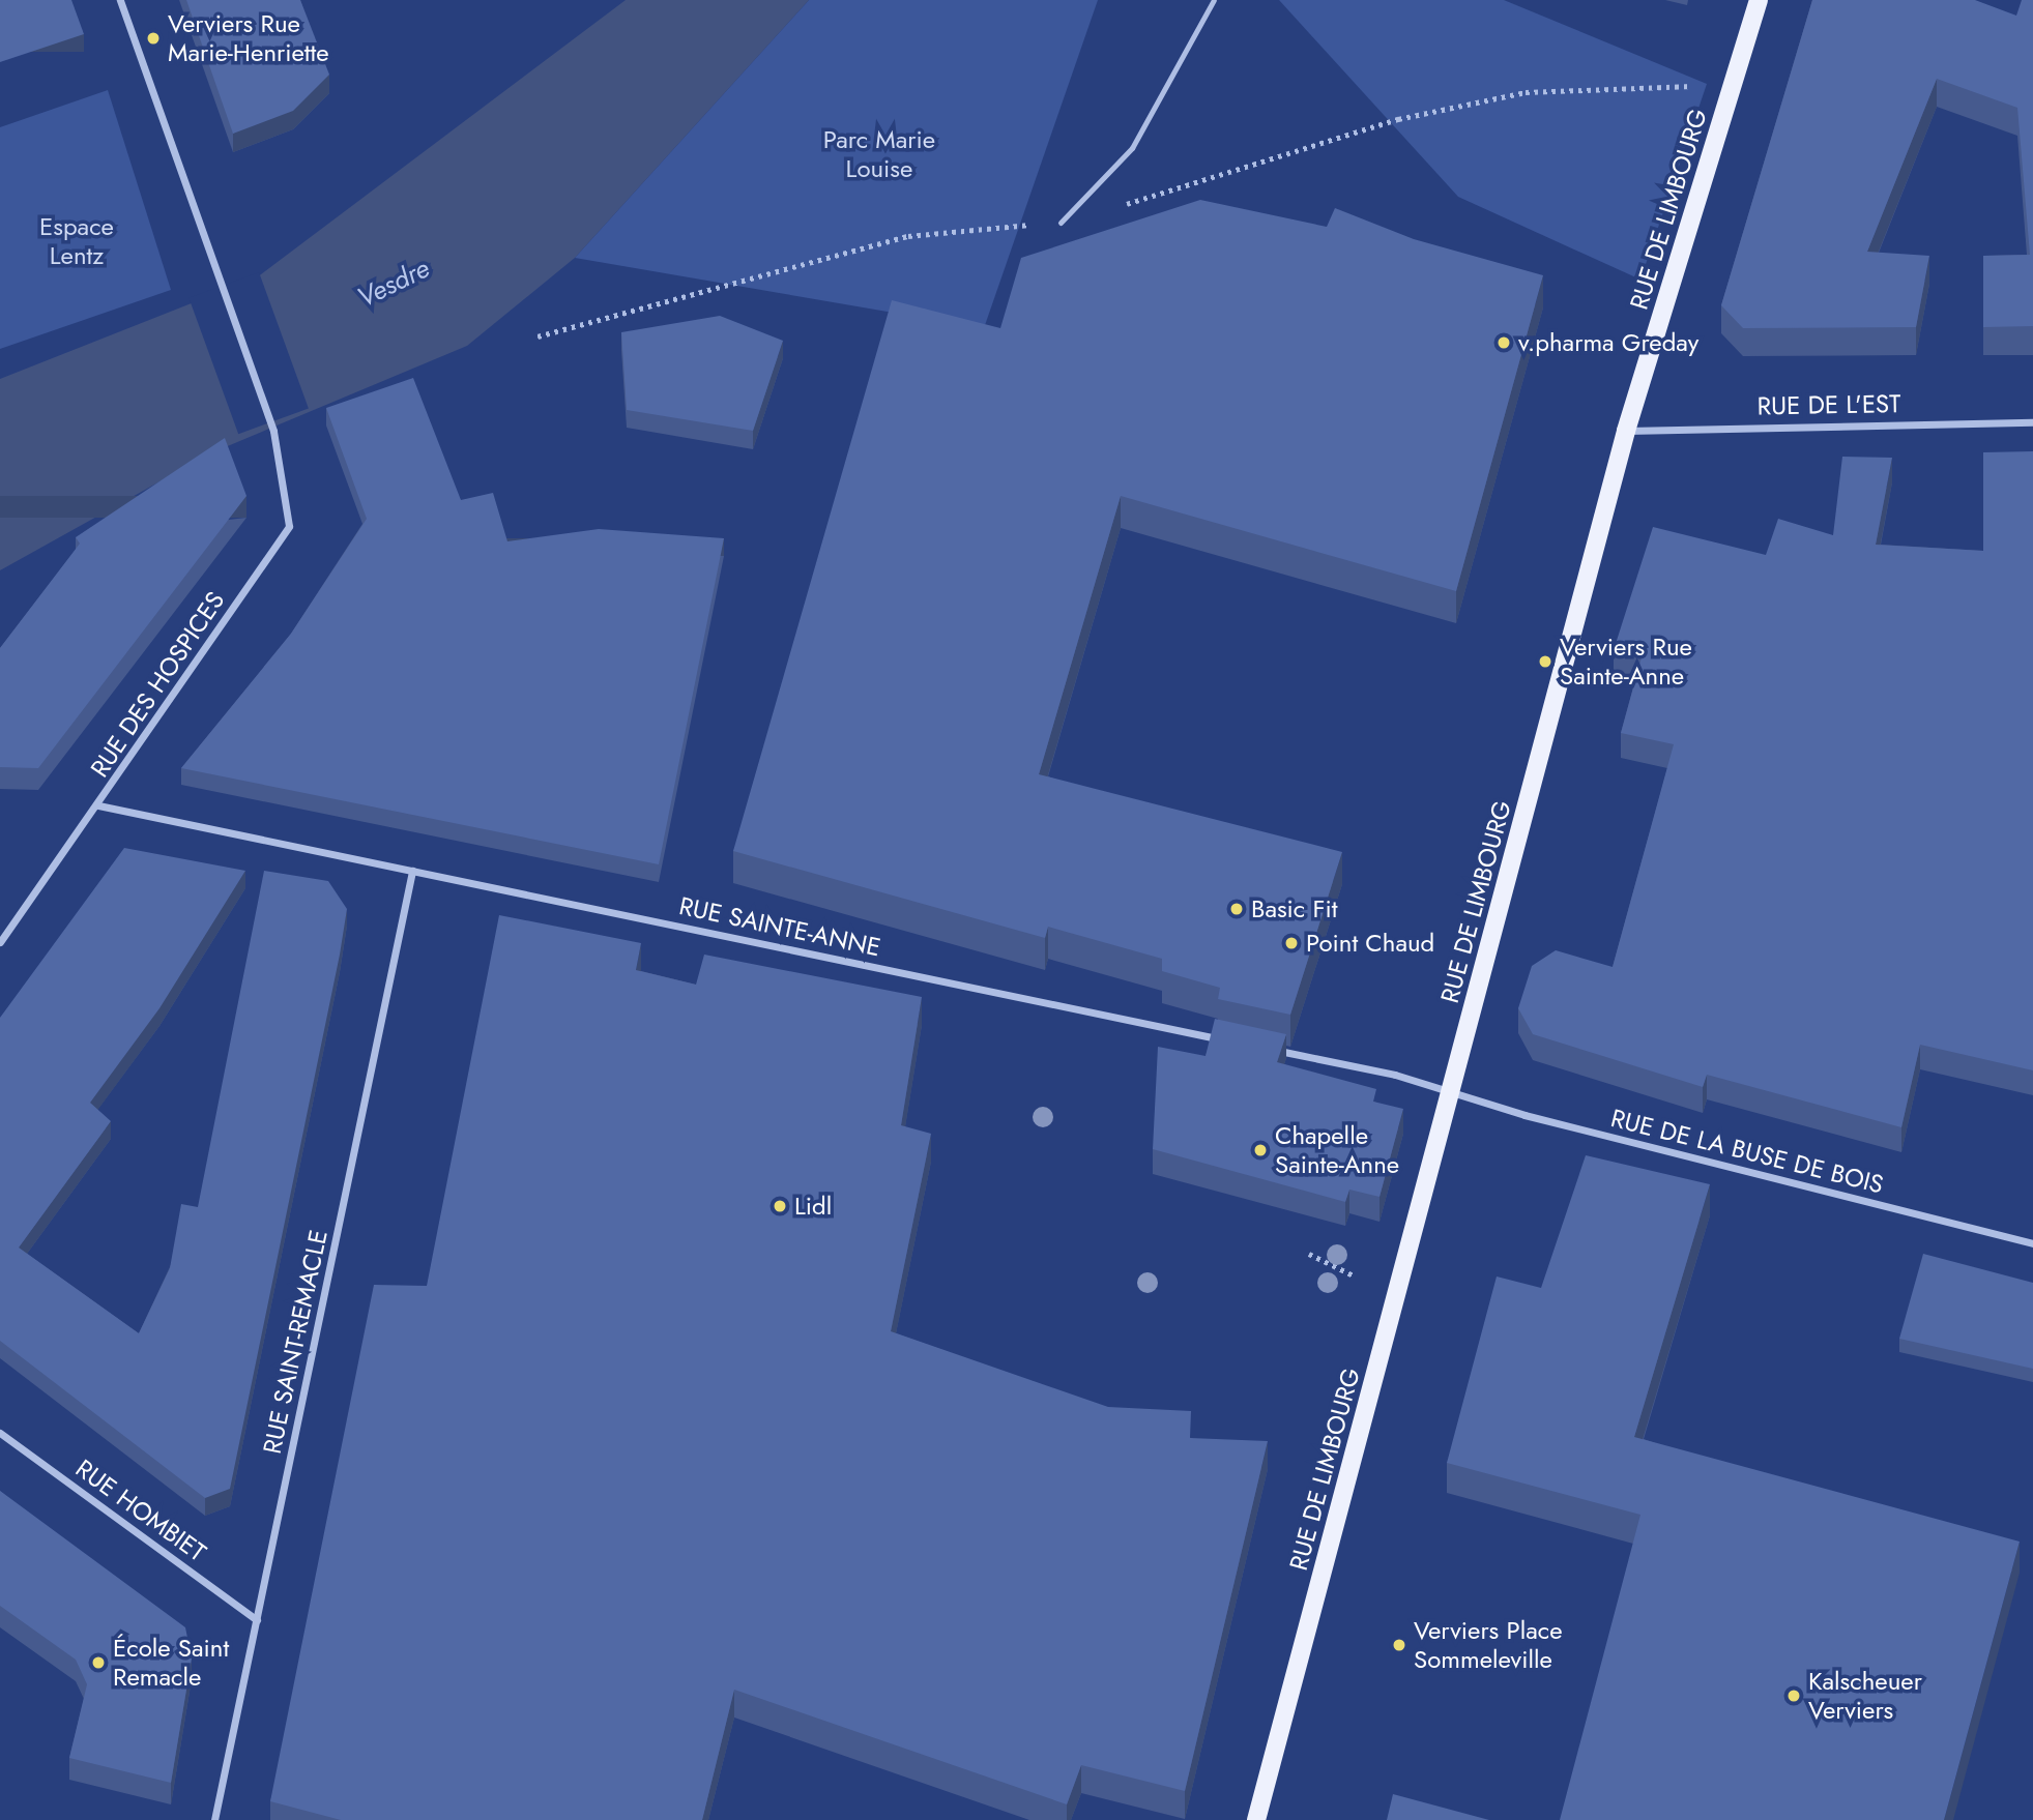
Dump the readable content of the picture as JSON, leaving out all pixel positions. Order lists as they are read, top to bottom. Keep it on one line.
{"streets":{"main road":["RUE DE LIMBOURG"],"street":["RUE DE L'EST","RUE DES HOSPICES","RUE SAINTE-ANNE","RUE DE LA BUSE DE BOIS","RUE SAINT-REMACLE","RUE HOMBIET"]},"crossings":[["RUE DE LIMBOURG","RUE DE L'EST"],["RUE DE LIMBOURG","RUE DE LA BUSE DE BOIS"],["RUE DES HOSPICES","RUE SAINTE-ANNE"],["RUE SAINTE-ANNE","RUE SAINT-REMACLE"],["RUE SAINT-REMACLE","RUE HOMBIET"]],"water":["Vesdre"],"parks":["Parc Marie Louise","Espace Lentz"],"places":["Verviers Rue Marie-Henriette","v.pharma Greday","Verviers Rue Sainte-Anne","Basic Fit","Point Chaud","Chapelle Sainte-Anne","Lidl","Verviers Place Sommeleville","École Saint Remacle","Kalscheuer Verviers"]}
